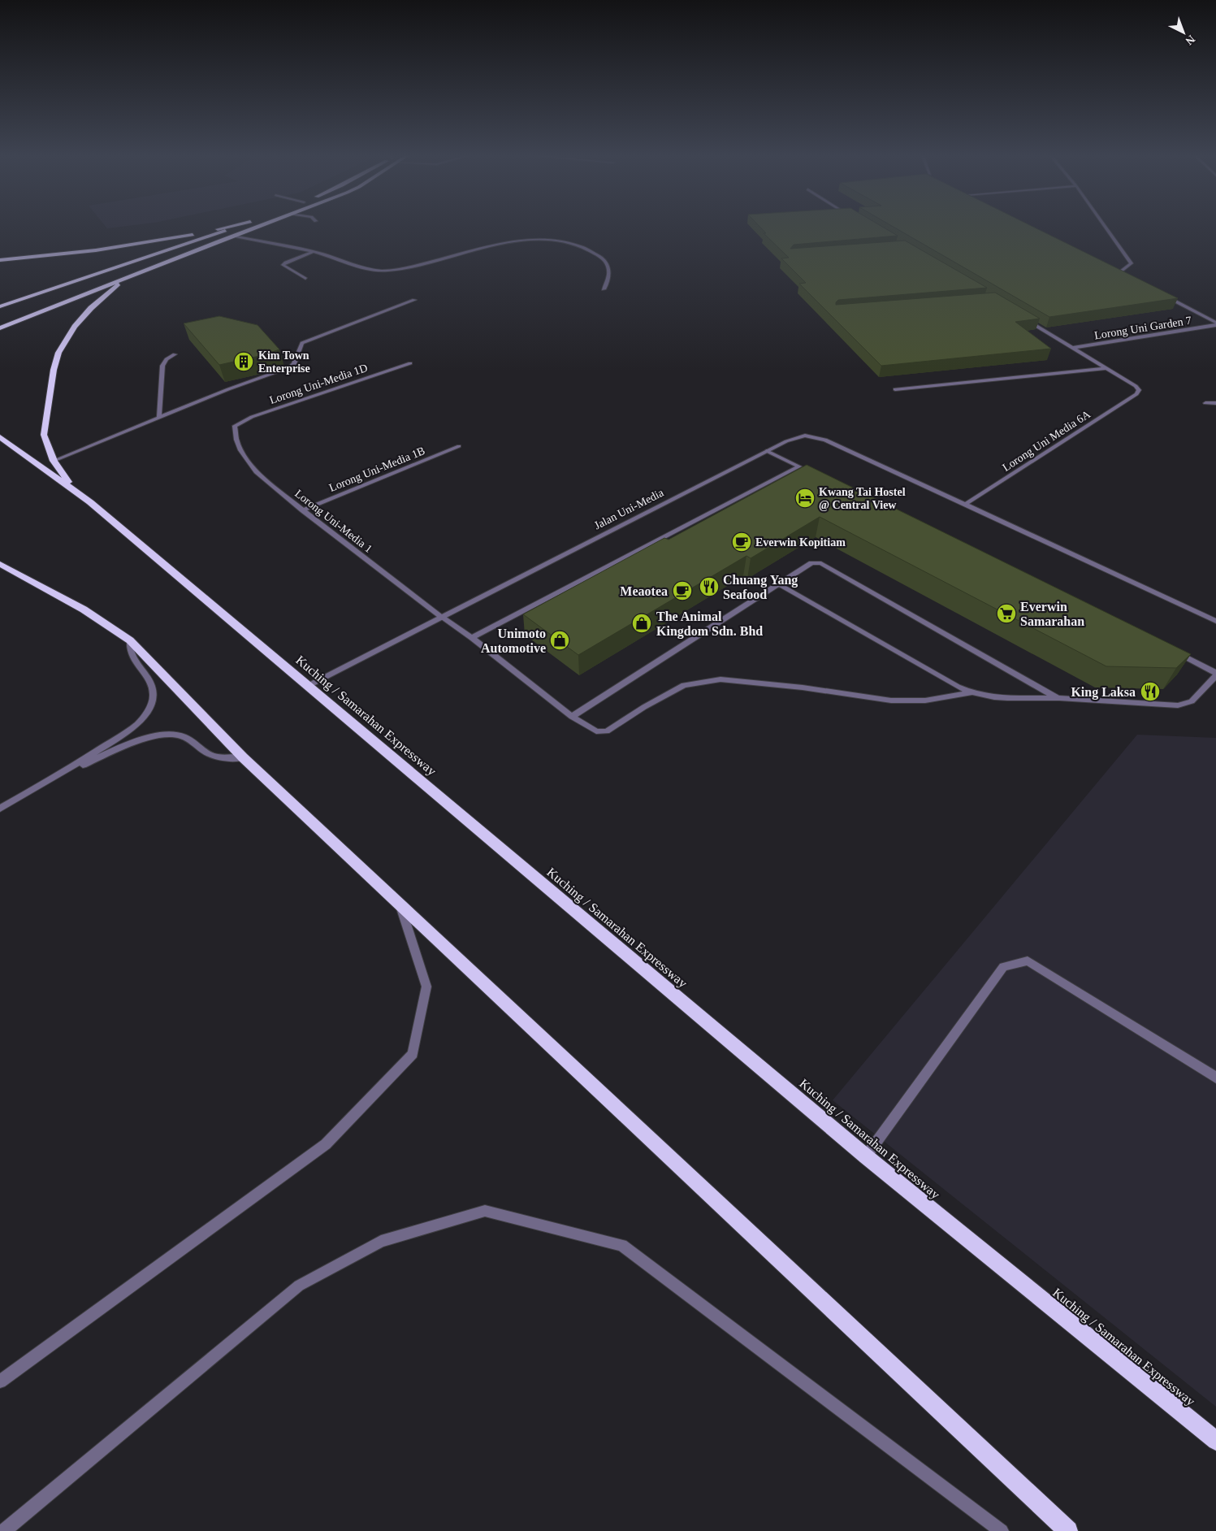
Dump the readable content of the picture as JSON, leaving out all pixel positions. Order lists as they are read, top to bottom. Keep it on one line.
{"streets":{"highway":["Kuching / Samarahan Expressway"],"street":["Lorong Uni Garden 7","Lorong Uni-Media 1D","Lorong Uni Media 6A","Lorong Uni-Media 1B","Jalan Uni-Media","Lorong Uni-Media 1"]},"crossings":[["Lorong Uni-Media 1D","Lorong Uni-Media 1"],["Lorong Uni Media 6A","Jalan Uni-Media"],["Lorong Uni-Media 1B","Lorong Uni-Media 1"],["Jalan Uni-Media","Lorong Uni-Media 1"],["Jalan Uni-Media","Kuching / Samarahan Expressway"]],"places":{"building":["Kim Town Enterprise"],"hotel":["Kwang Tai Hostel @ Central View"],"cafe":["Everwin Kopitiam","Meaotea"],"restaurant":["Chuang Yang Seafood","King Laksa"],"supermarket":["Everwin Samarahan"],"shop":["The Animal Kingdom Sdn. Bhd","Unimoto Automotive"]},"north":"bottom right"}
